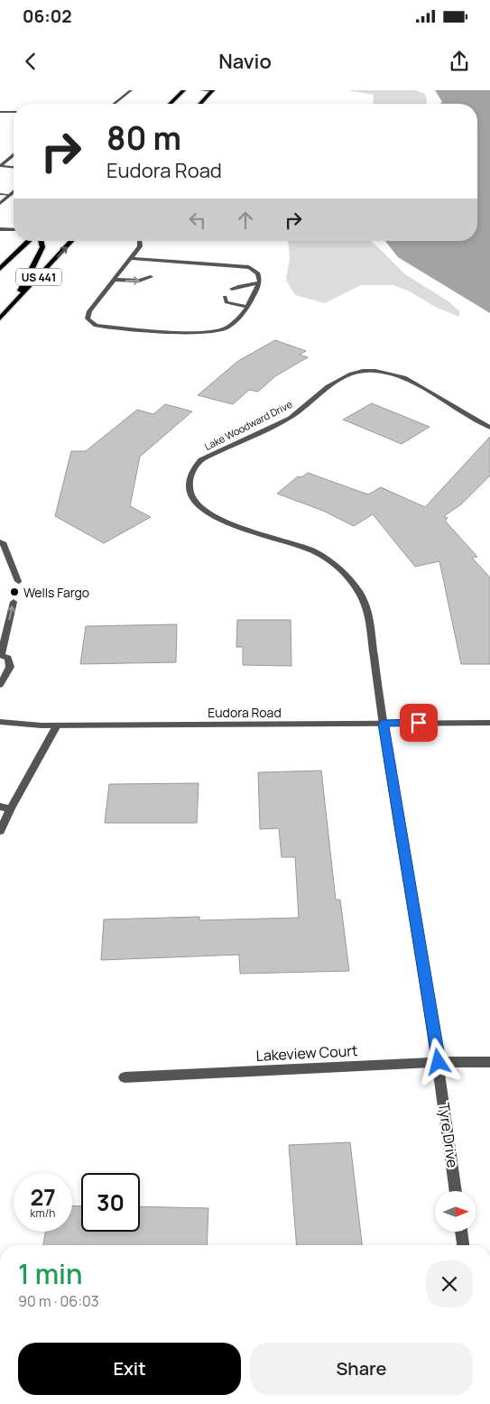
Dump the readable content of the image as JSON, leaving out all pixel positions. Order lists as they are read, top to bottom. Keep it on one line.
{"streets":{"main road":["US 441"],"street":["Lake Woodward Drive","Eudora Road","Lakeview Court","Tyre Drive"]},"crossings":[["Lake Woodward Drive","Eudora Road"],["Lake Woodward Drive","Tyre Drive"],["Eudora Road","Tyre Drive"],["Lakeview Court","Tyre Drive"]],"places":["Wells Fargo"],"north":"right","page":{"status":"06:02","header":"Navio","turn":["80 m","Eudora Road"],"speed":"27 km/h","limit":"30","heading":["1 min","90 m · 06:03"],"buttons":["Exit","Share"]}}
